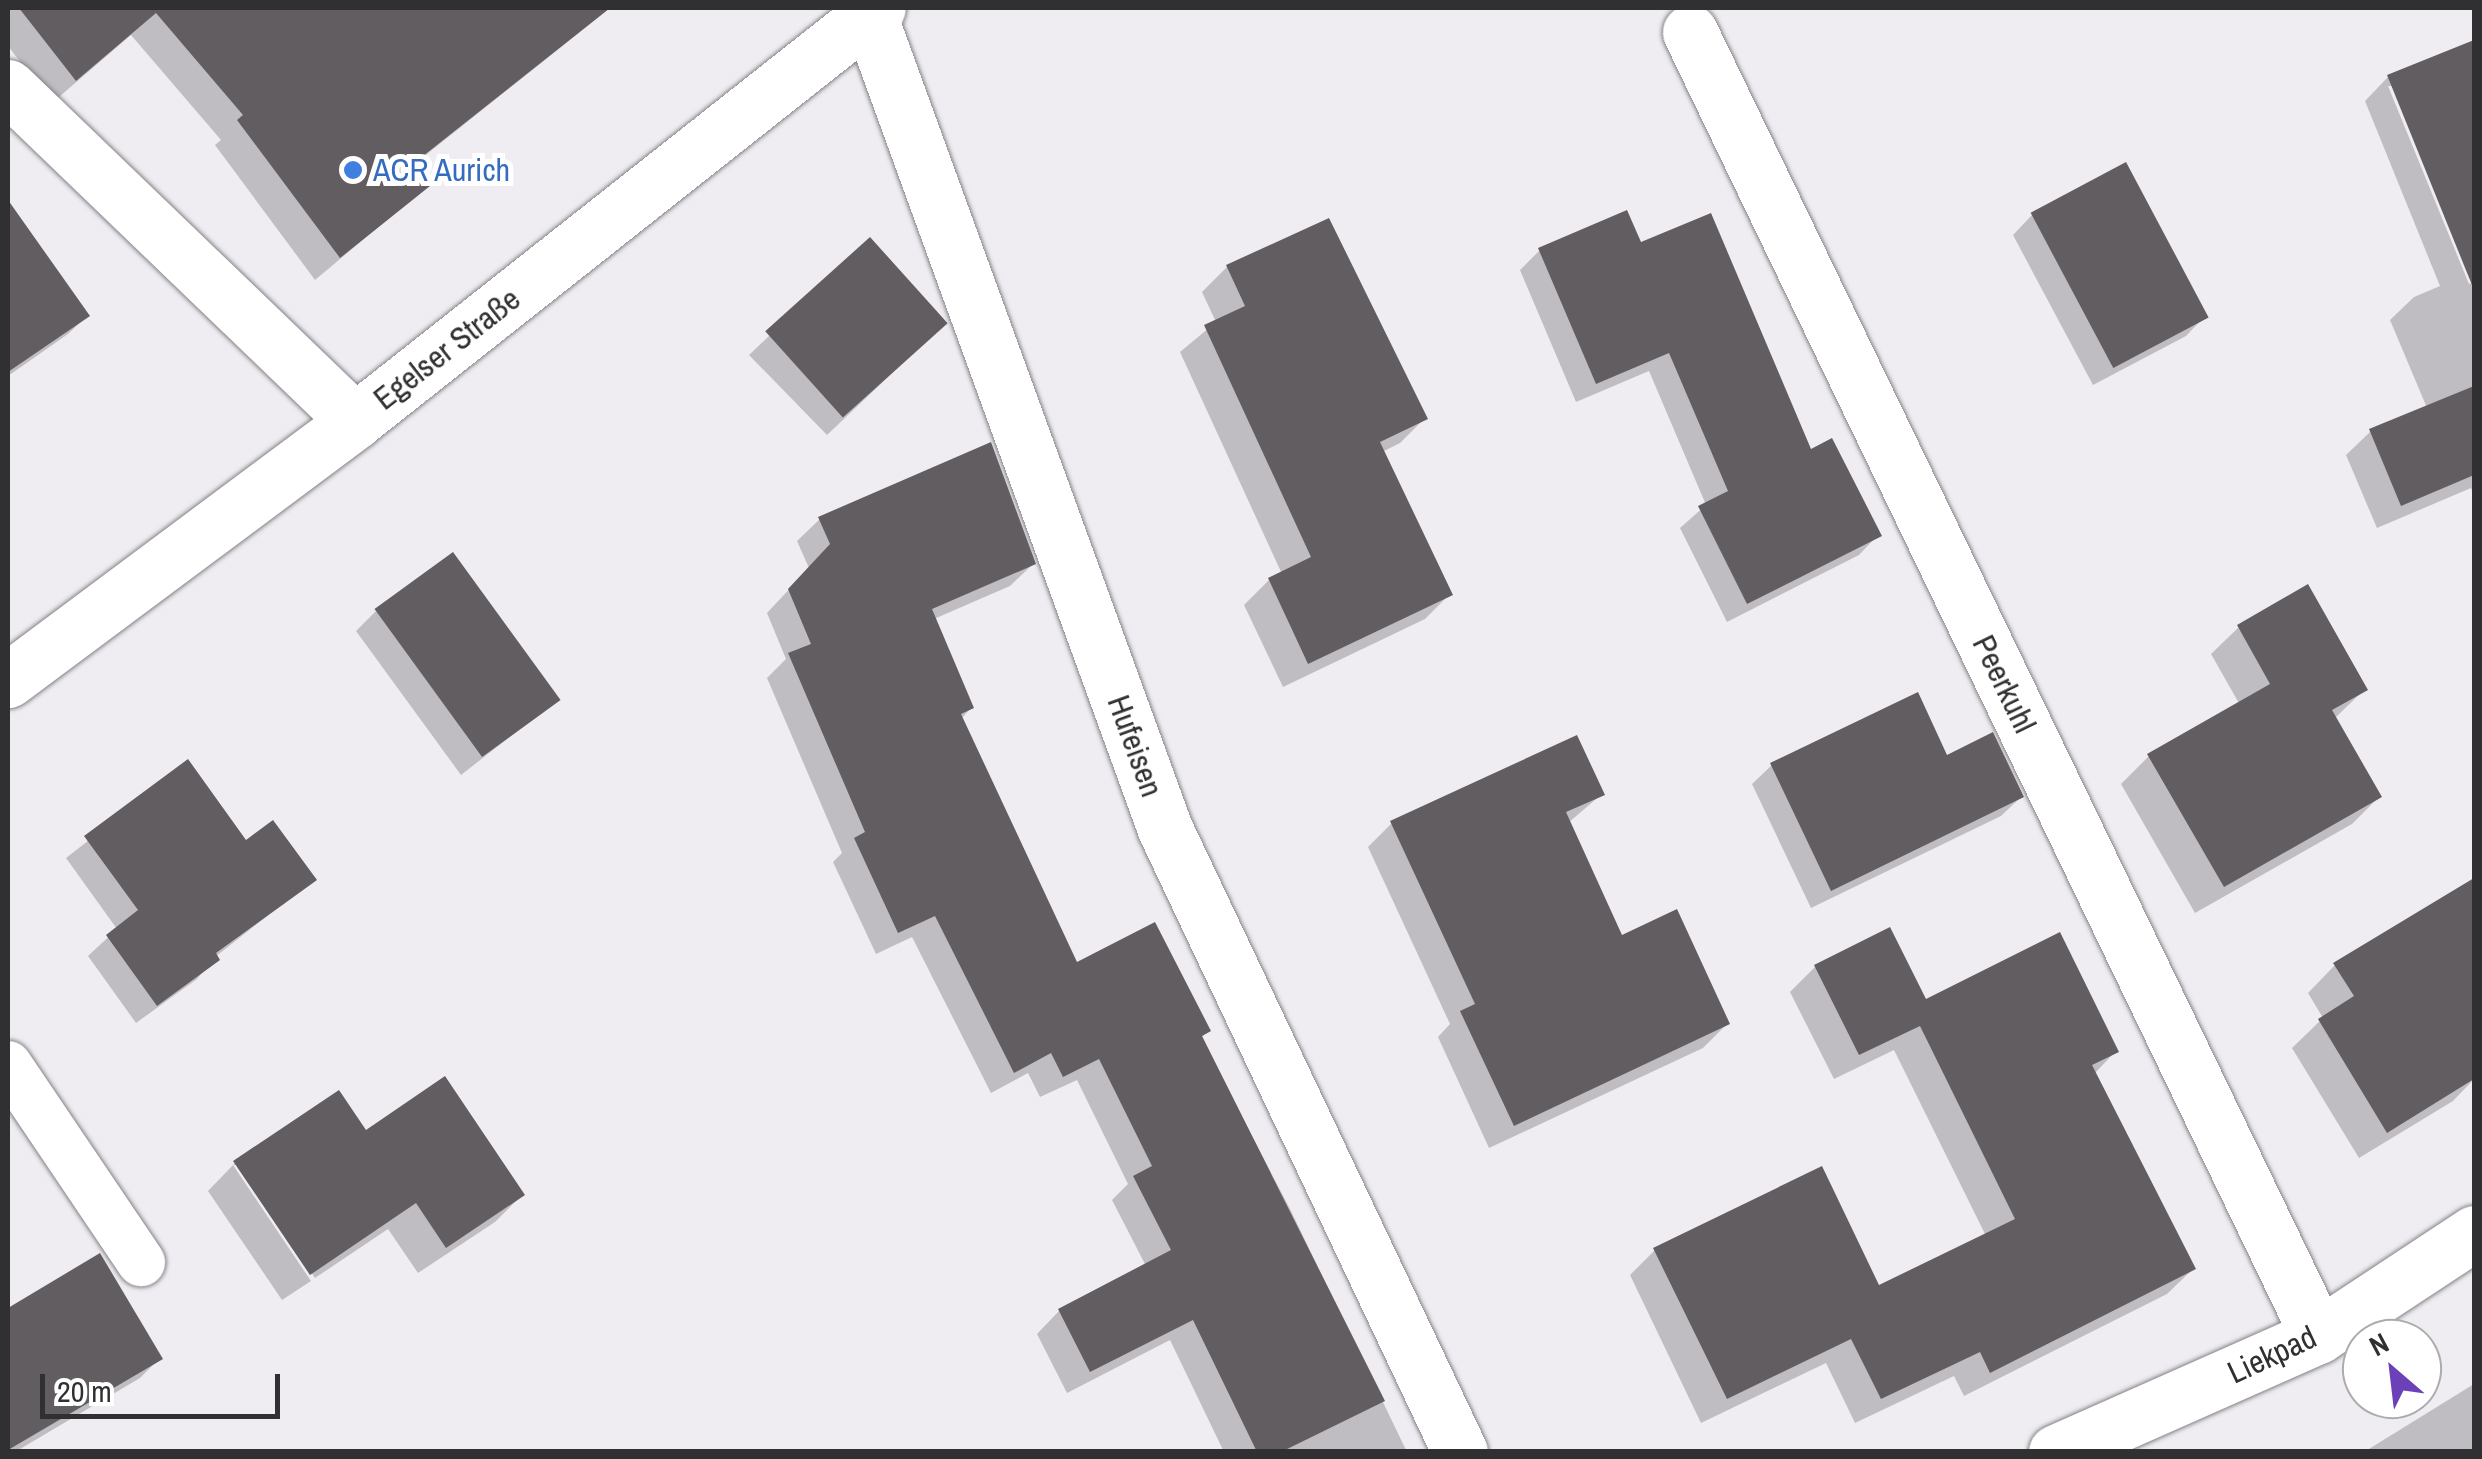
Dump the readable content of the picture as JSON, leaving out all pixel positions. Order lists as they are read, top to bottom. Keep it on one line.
{"streets":{"street":["Egelser Straße","Peerkuhl","Hufeisen","Liekpad"]},"crossings":[["Egelser Straße","Hufeisen"],["Peerkuhl","Liekpad"]],"places":["ACR Aurich"],"scale_bar":"20 m","north":"top left"}
